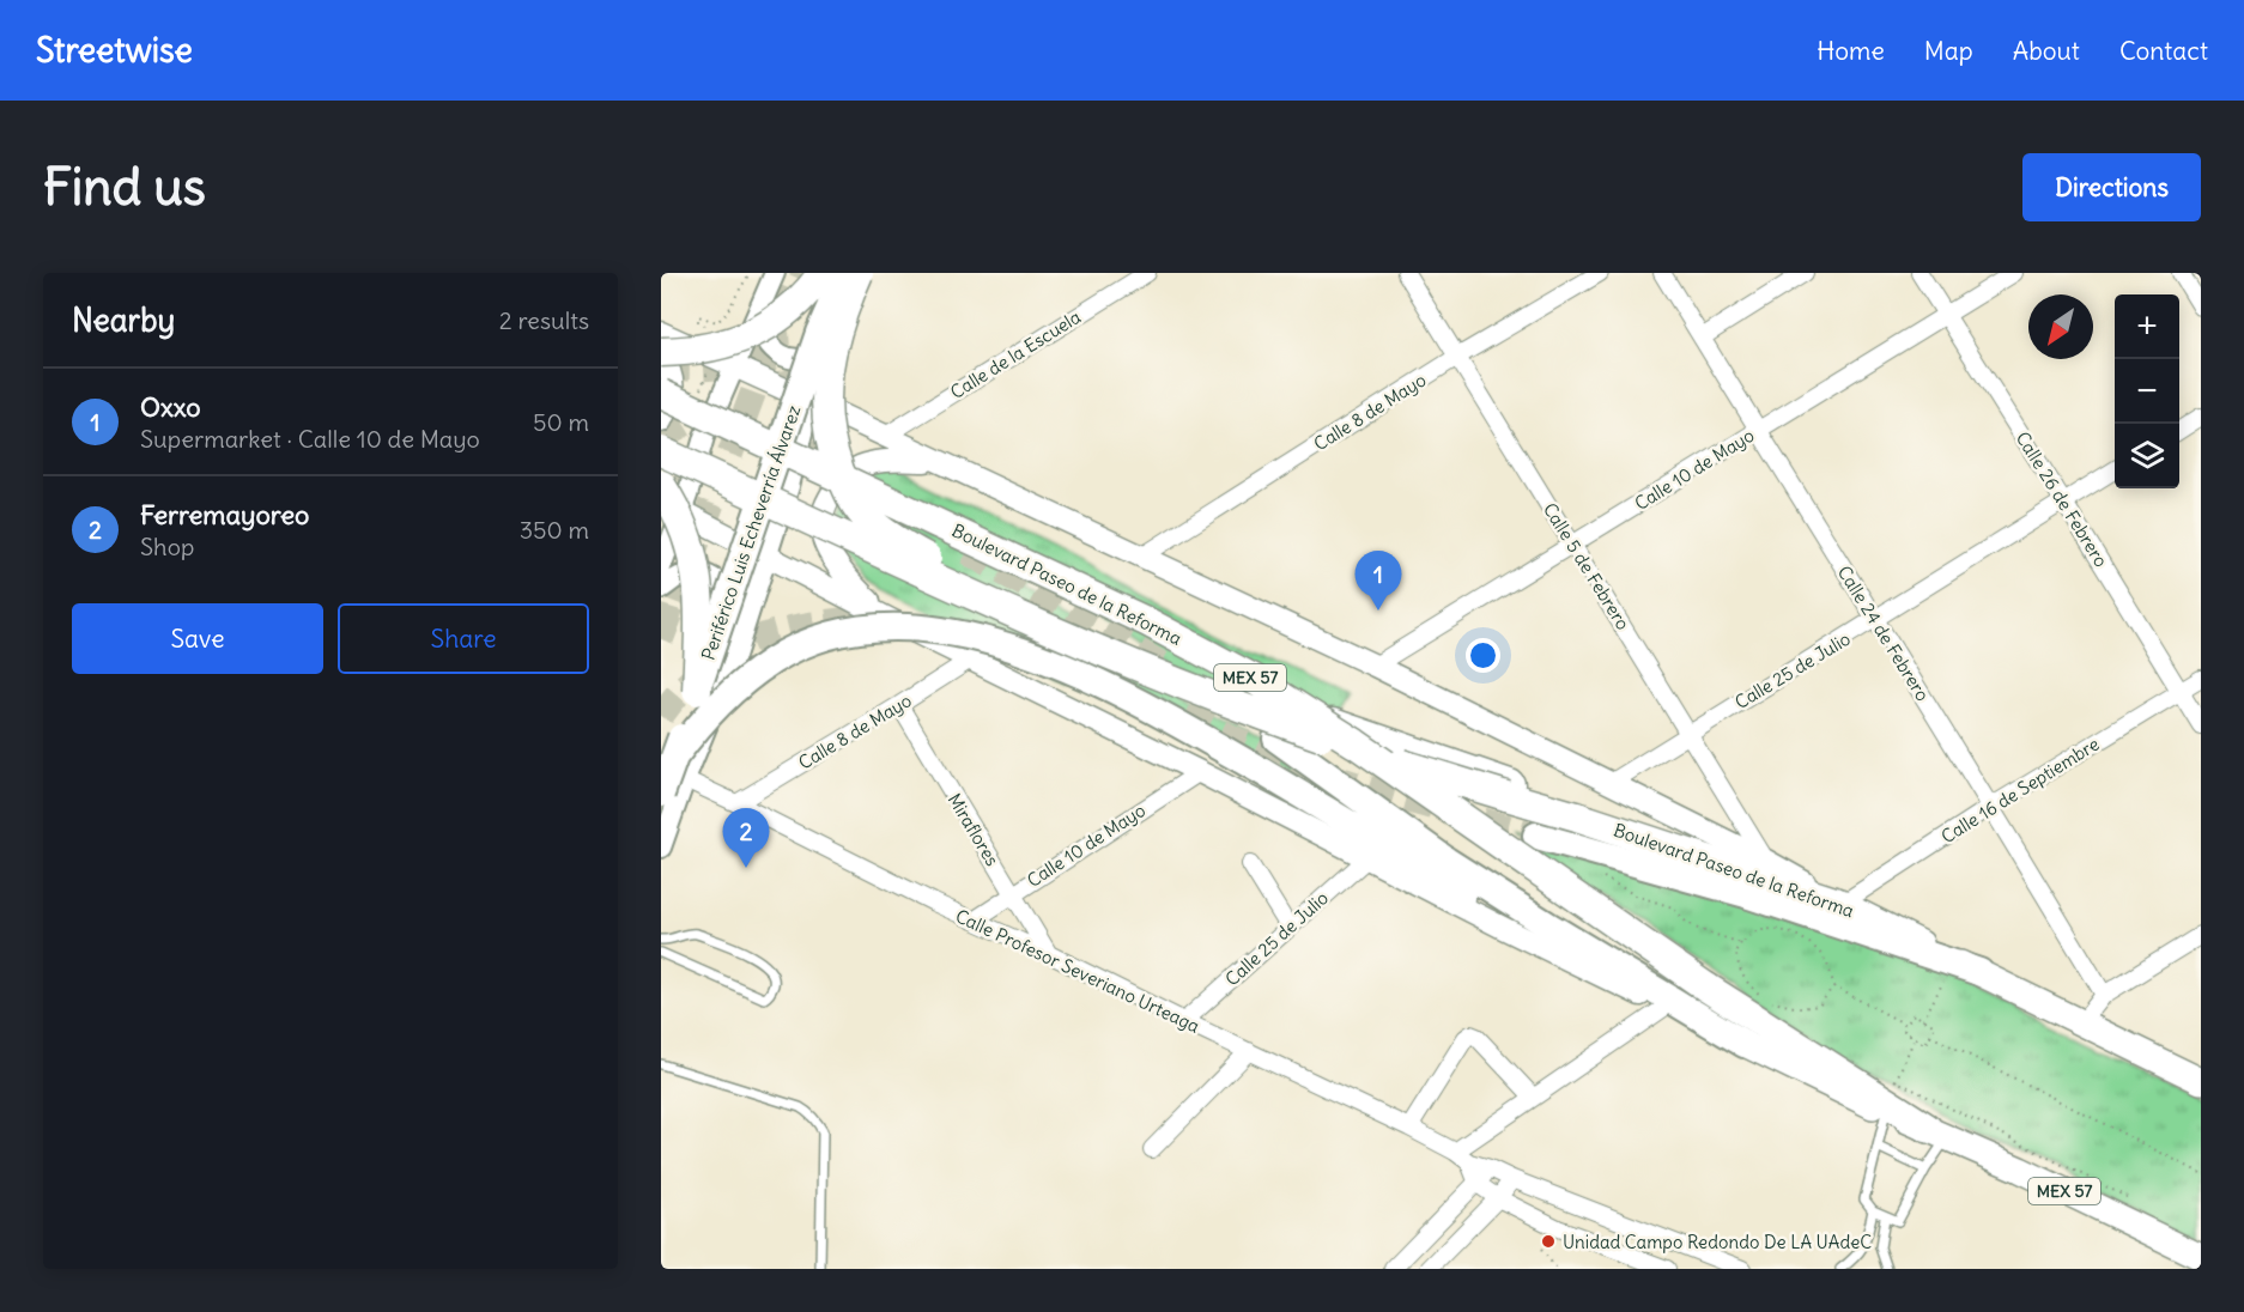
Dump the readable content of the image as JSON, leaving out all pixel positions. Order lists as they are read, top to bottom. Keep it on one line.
{"streets":{"highway":["Periférico Luis Echeverría Álvarez","Boulevard Paseo de la Reforma","MEX 57"],"street":["Calle de la Escuela","Calle 8 de Mayo","Calle 10 de Mayo","Calle 26 de Febrero","Calle 5 de Febrero","Calle 24 de Febrero","Calle 25 de Julio","Calle 16 de Septiembre","Miraflores","Calle Profesor Severiano Urteaga"]},"crossings":[["Calle 8 de Mayo","Calle 5 de Febrero"],["Calle 8 de Mayo","Miraflores"],["Calle 8 de Mayo","Calle Profesor Severiano Urteaga"],["Calle 10 de Mayo","Calle 26 de Febrero"],["Calle 10 de Mayo","Calle 5 de Febrero"],["Calle 10 de Mayo","Calle 24 de Febrero"],["Calle 10 de Mayo","Miraflores"],["Calle 10 de Mayo","Calle Profesor Severiano Urteaga"],["Calle 26 de Febrero","Calle 25 de Julio"],["Calle 26 de Febrero","Calle 16 de Septiembre"],["Periférico Luis Echeverría Álvarez","Calle Profesor Severiano Urteaga"],["Calle 5 de Febrero","Calle 25 de Julio"],["Boulevard Paseo de la Reforma","Calle 16 de Septiembre"],["Calle 24 de Febrero","Calle 25 de Julio"],["Calle 24 de Febrero","Calle 16 de Septiembre"],["Calle 25 de Julio","Calle Profesor Severiano Urteaga"],["Miraflores","Calle Profesor Severiano Urteaga"]],"places":["Unidad Campo Redondo De LA UAdeC"],"north":"bottom left","page":{"header":"Streetwise","nav":["Home","Map","About","Contact"],"buttons":["Directions",["Save","Share"]],"title":"Find us","heading":["Nearby","2 results"],"map_buttons":["+","−"],"list":[{"mark":"1","name":"Oxxo","note":"Supermarket · Calle 10 de Mayo","value":"50 m"},{"mark":"2","name":"Ferremayoreo","note":"Shop","value":"350 m"}],"pins":["1","2"]}}
